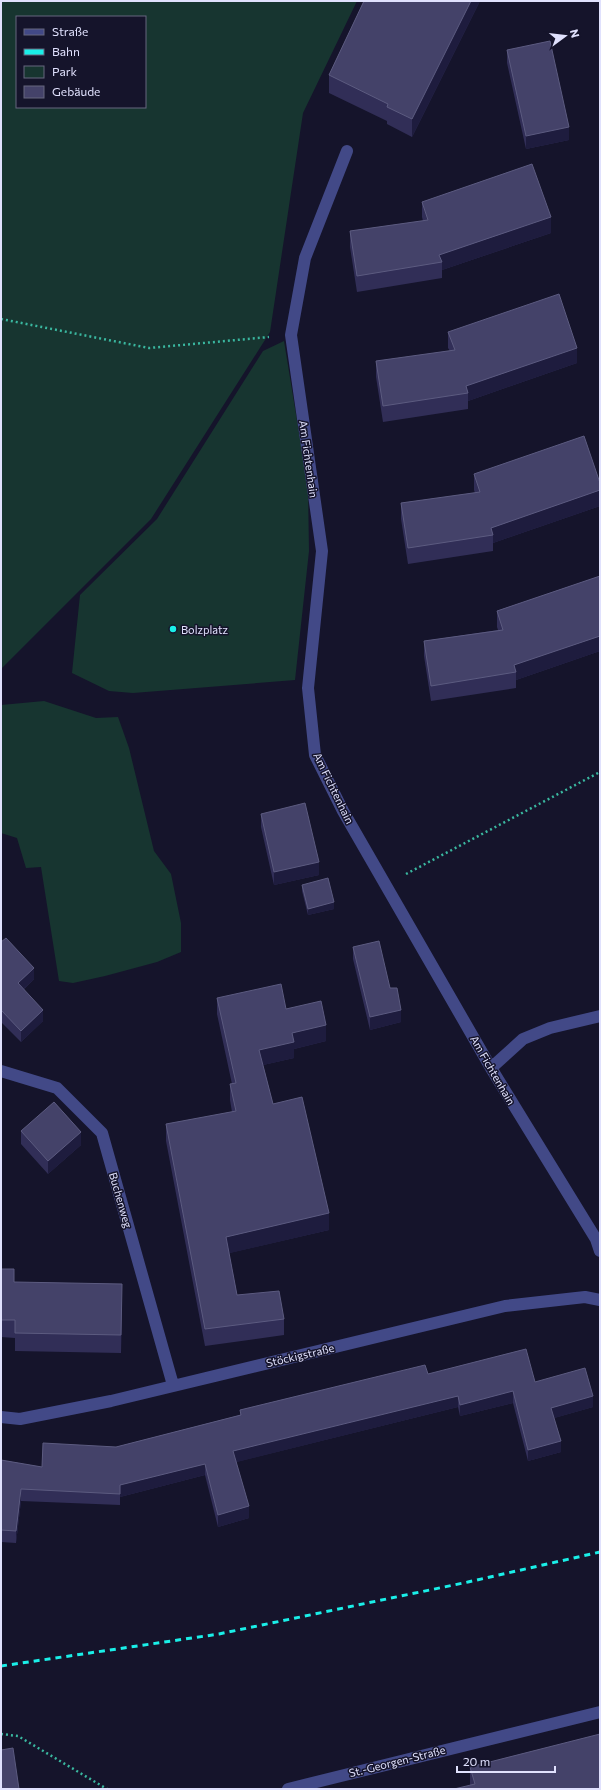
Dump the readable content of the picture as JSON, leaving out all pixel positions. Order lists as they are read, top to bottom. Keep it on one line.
{"streets":{"street":["Am Fichtenhain","Buchenweg","Stöckigstraße","St.-Georgen-Straße"]},"crossings":[["Buchenweg","Stöckigstraße"]],"places":["Bolzplatz"],"legend":["Straße","Bahn","Park","Gebäude"],"scale_bar":"20 m","north":"right"}
